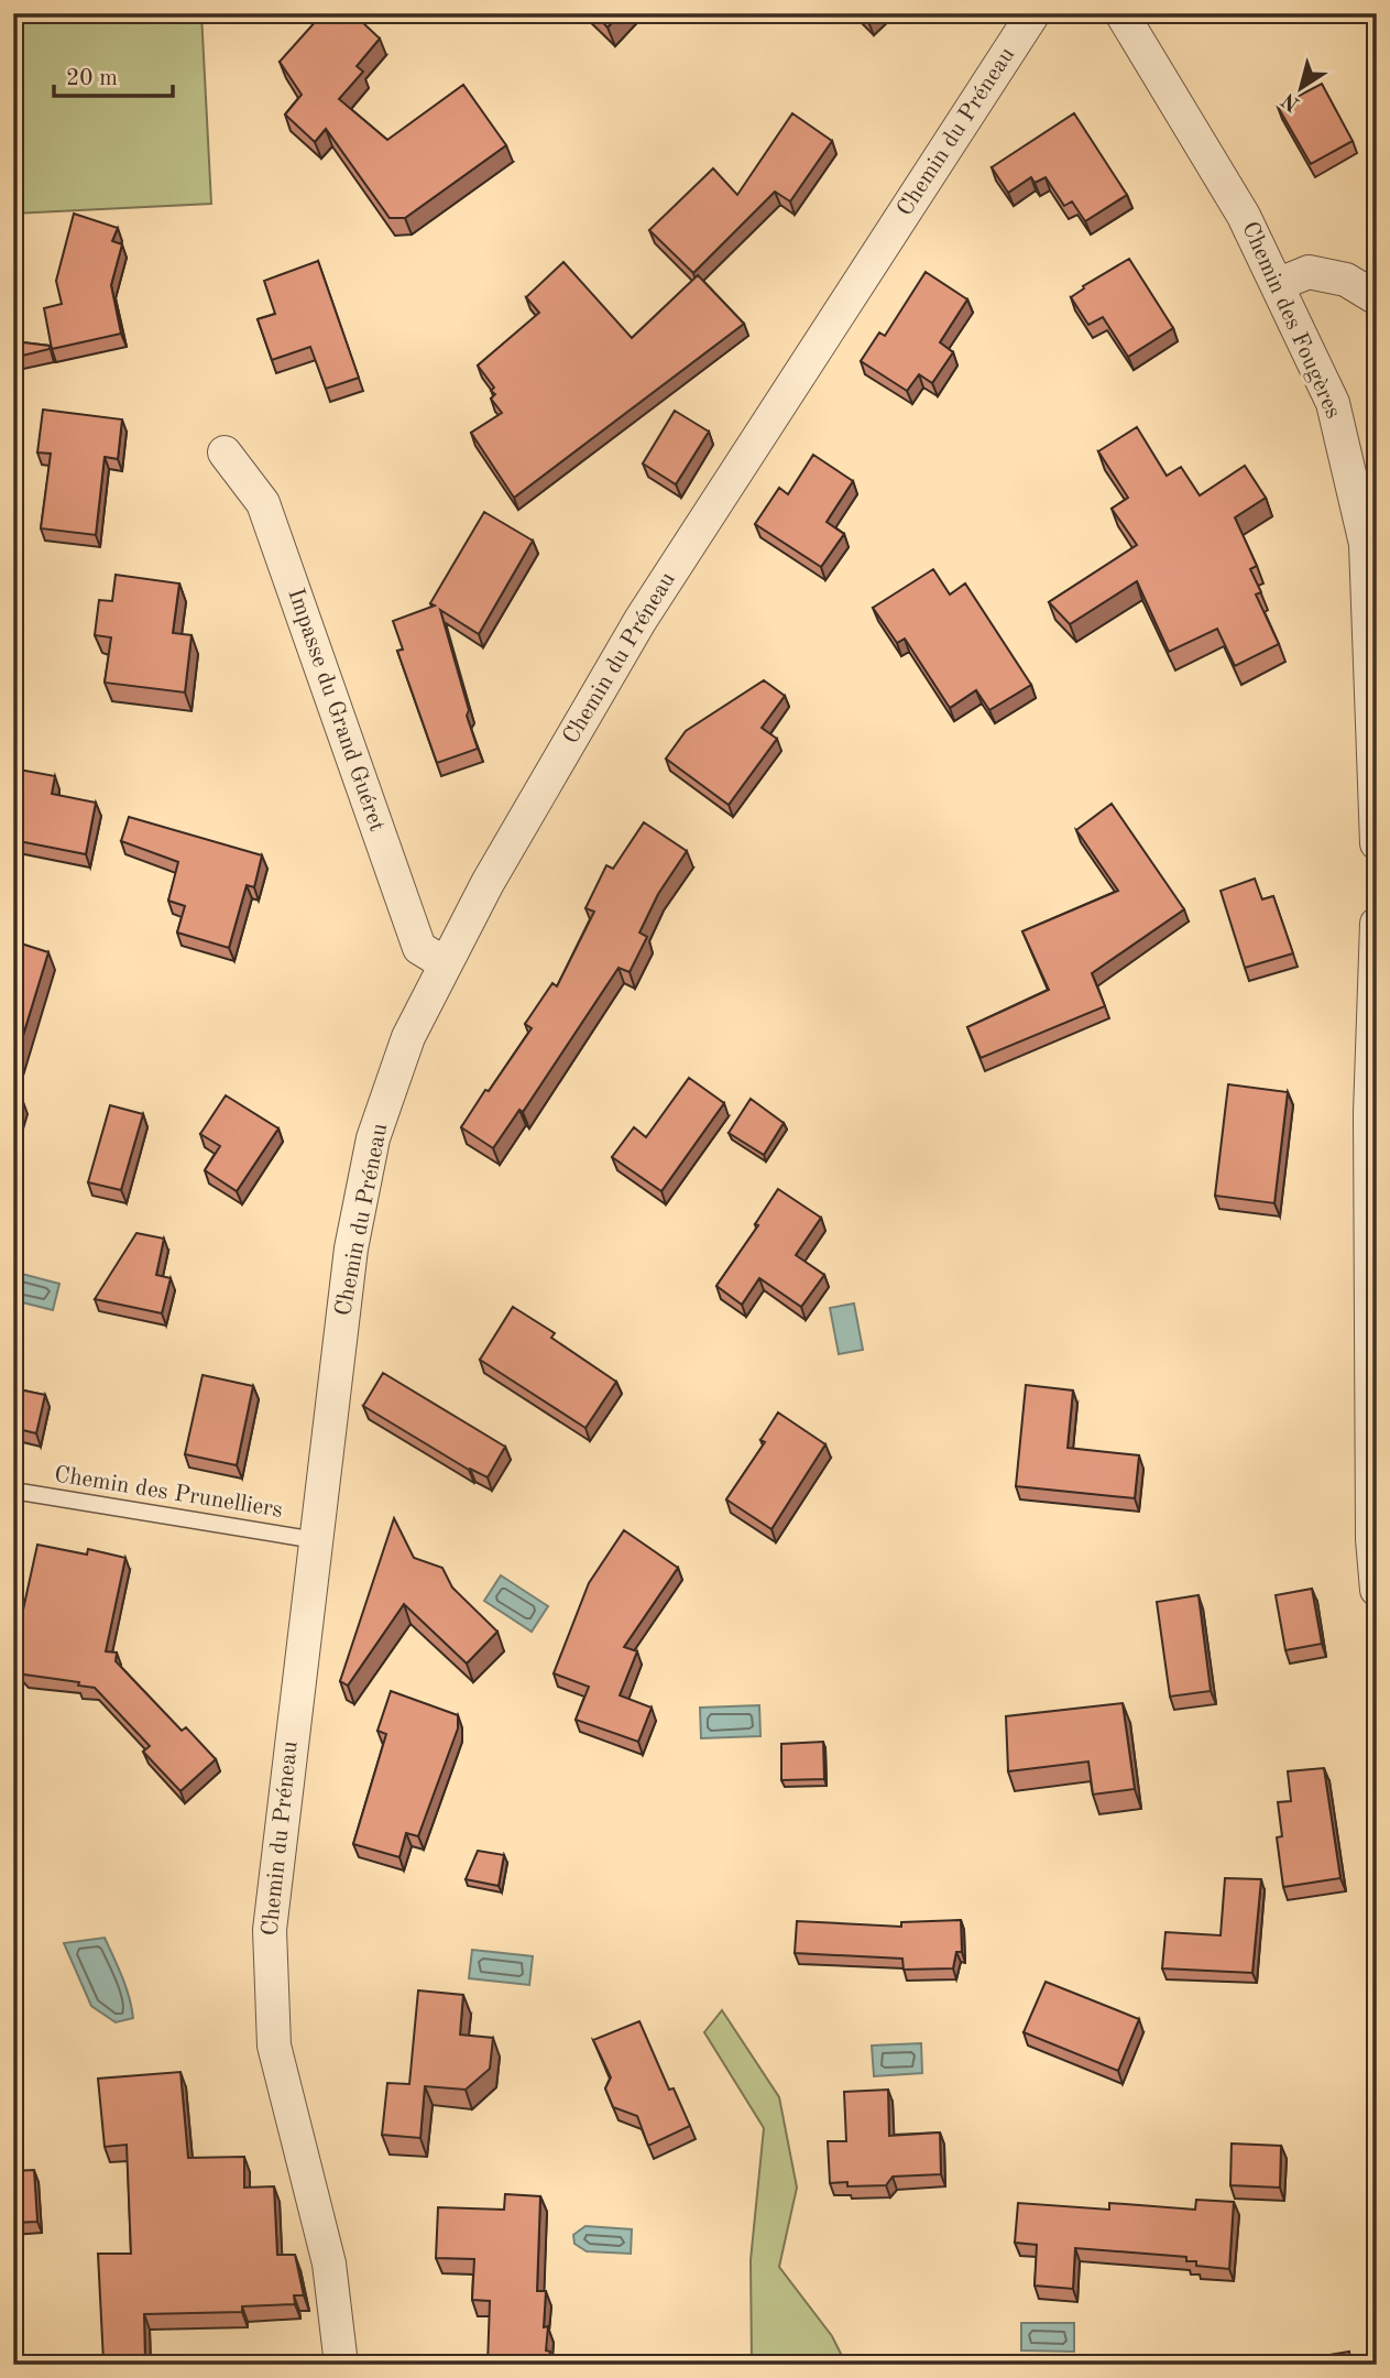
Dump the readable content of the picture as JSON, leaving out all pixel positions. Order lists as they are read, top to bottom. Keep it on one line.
{"streets":{"street":["Chemin du Préneau","Chemin des Fougères","Impasse du Grand Guéret"],"lane":["Chemin des Prunelliers"]},"crossings":[["Chemin du Préneau","Impasse du Grand Guéret"],["Chemin du Préneau","Chemin des Prunelliers"]],"scale_bar":"20 m","north":"bottom left"}
